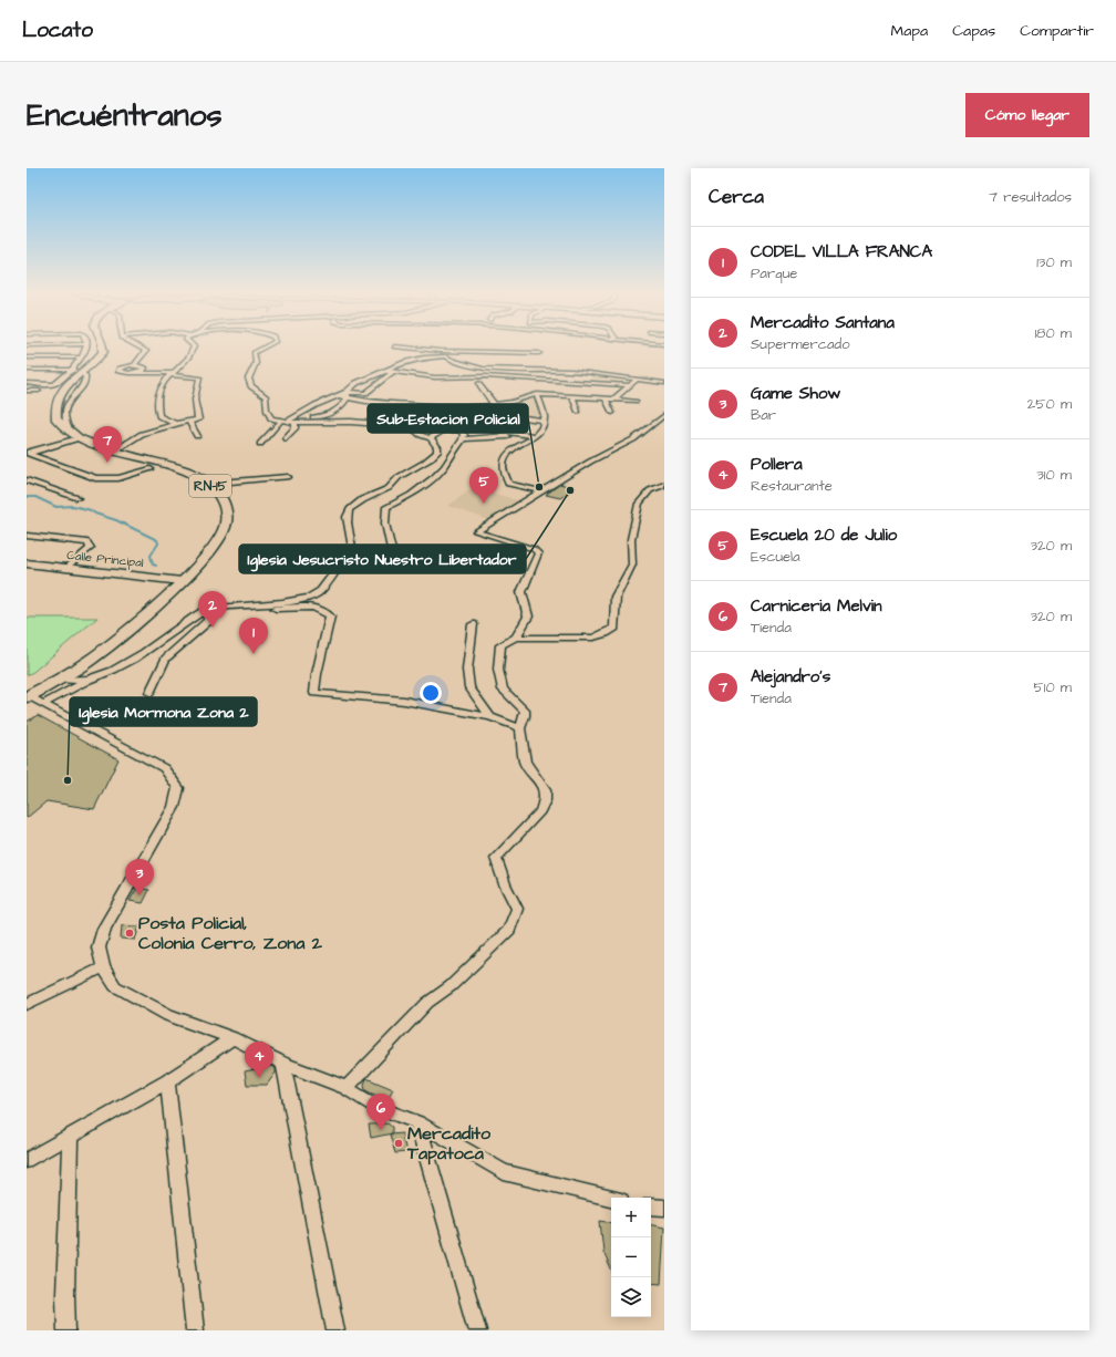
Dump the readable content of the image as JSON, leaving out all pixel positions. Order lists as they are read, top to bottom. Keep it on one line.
{"streets":{"main road":["RN-15"],"street":["Calle Principal"]},"crossings":[["RN-15","Calle Principal"]],"places":["Sub-Estacion Policial","Iglesia Jesucristo Nuestro Libertador","Iglesia Mormona Zona 2","Posta Policial, Colonia Cerro, Zona 2","Mercadito Tapatoca"],"page":{"header":"Locato","nav":["Mapa","Capas","Compartir"],"buttons":"Cómo llegar","title":"Encuéntranos","heading":["Cerca","7 resultados"],"list":[{"mark":"1","name":"CODEL VILLA FRANCA","note":"Parque","value":"130 m"},{"mark":"2","name":"Mercadito Santana","note":"Supermercado","value":"180 m"},{"mark":"3","name":"Game Show","note":"Bar","value":"250 m"},{"mark":"4","name":"Pollera","note":"Restaurante","value":"310 m"},{"mark":"5","name":"Escuela 20 de Julio","note":"Escuela","value":"320 m"},{"mark":"6","name":"Carniceria Melvin","note":"Tienda","value":"320 m"},{"mark":"7","name":"Alejandro's","note":"Tienda","value":"510 m"}],"pins":["7","5","2","1","3","4","6"],"map_buttons":["+","−"]}}
